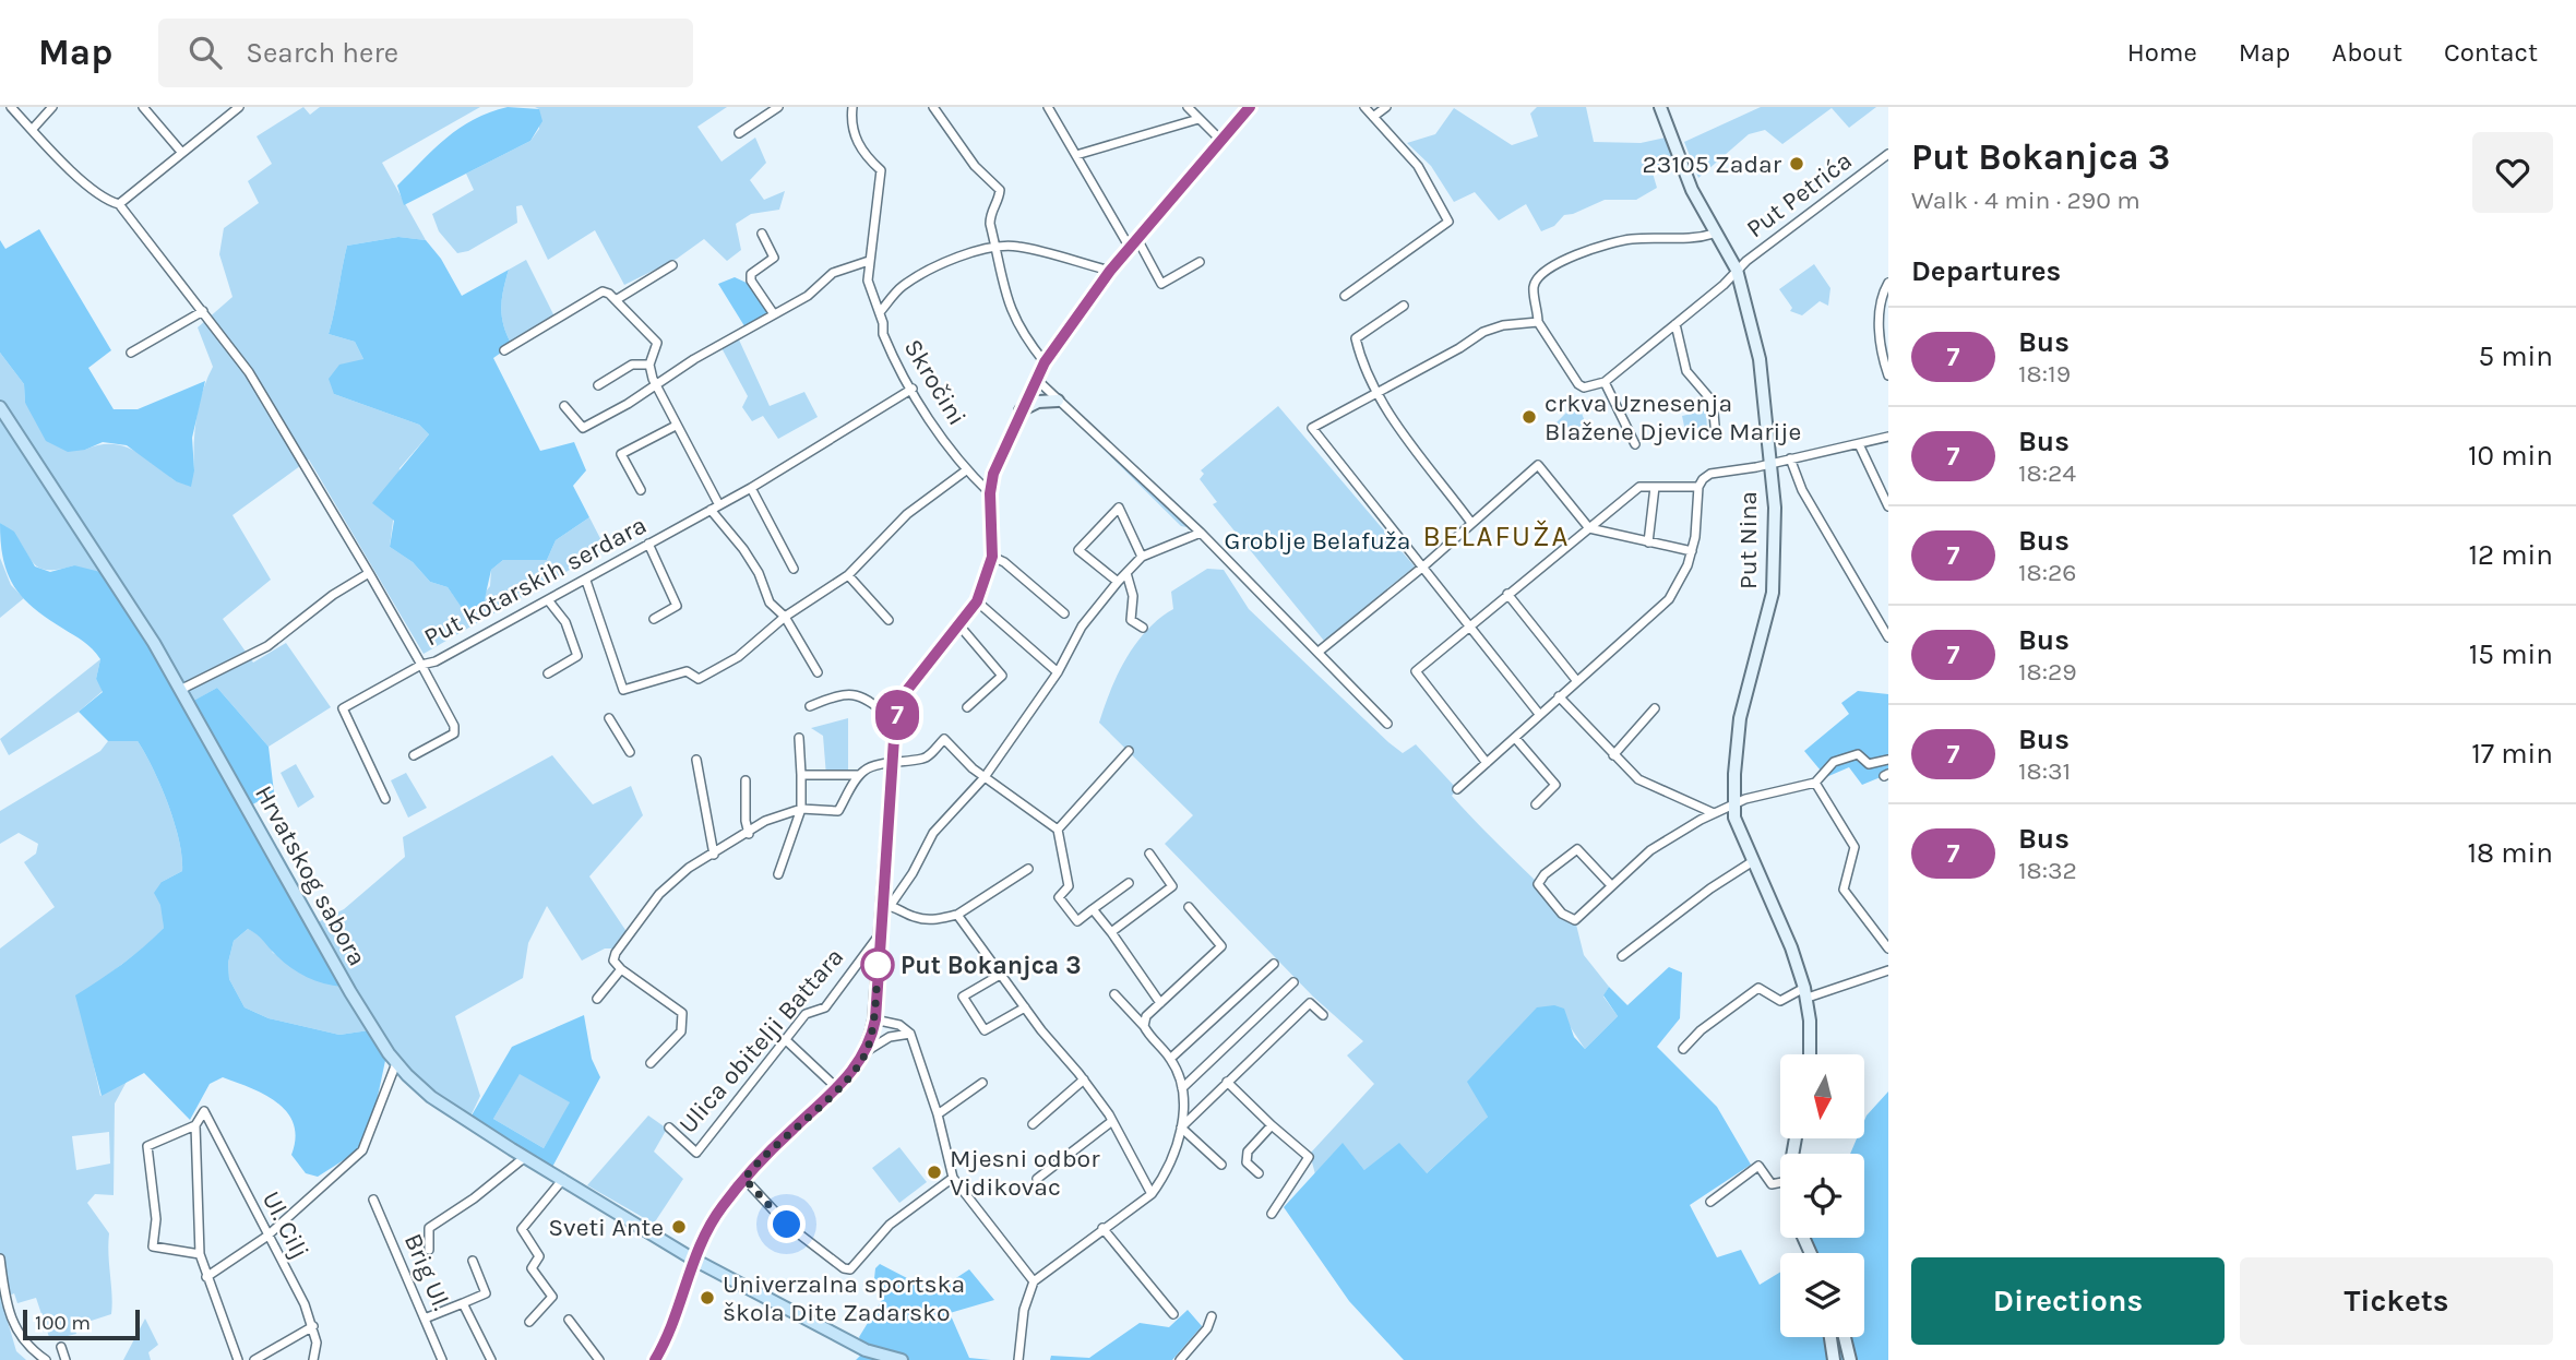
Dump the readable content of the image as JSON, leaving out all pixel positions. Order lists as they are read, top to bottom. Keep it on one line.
{"streets":{"main road":["Put Nina","Hrvatskog sabora"],"street":["Put Petrića","Skročini","Put kotarskih serdara","Ulica obitelji Battara","Ul. Cilj","Brig Ul."]},"crossings":[["Put Petrića","Put Nina"],["Skročini","Put kotarskih serdara"]],"districts":["BELAFUŽA"],"parks":["Groblje Belafuža"],"places":["23105 Zadar","crkva Uznesenja Blažene Djevice Marije","Put Bokanjca 3","Mjesni odbor Vidikovac","Sveti Ante","Univerzalna sportska škola Dite Zadarsko"],"lines":["bus line 7"],"scale_bar":"100 m","north":"bottom","page":{"header":"Map","search":"Search here","nav":["Home","Map","About","Contact"],"on_map":"7","heading":[["Put Bokanjca 3","Walk · 4 min · 290 m"],"Departures"],"list":[{"mark":"7","name":"Bus","note":"18:19","value":"5 min"},{"mark":"7","name":"Bus","note":"18:24","value":"10 min"},{"mark":"7","name":"Bus","note":"18:26","value":"12 min"},{"mark":"7","name":"Bus","note":"18:29","value":"15 min"},{"mark":"7","name":"Bus","note":"18:31","value":"17 min"},{"mark":"7","name":"Bus","note":"18:32","value":"18 min"}],"buttons":["Directions","Tickets"],"scale":"100 m"}}
